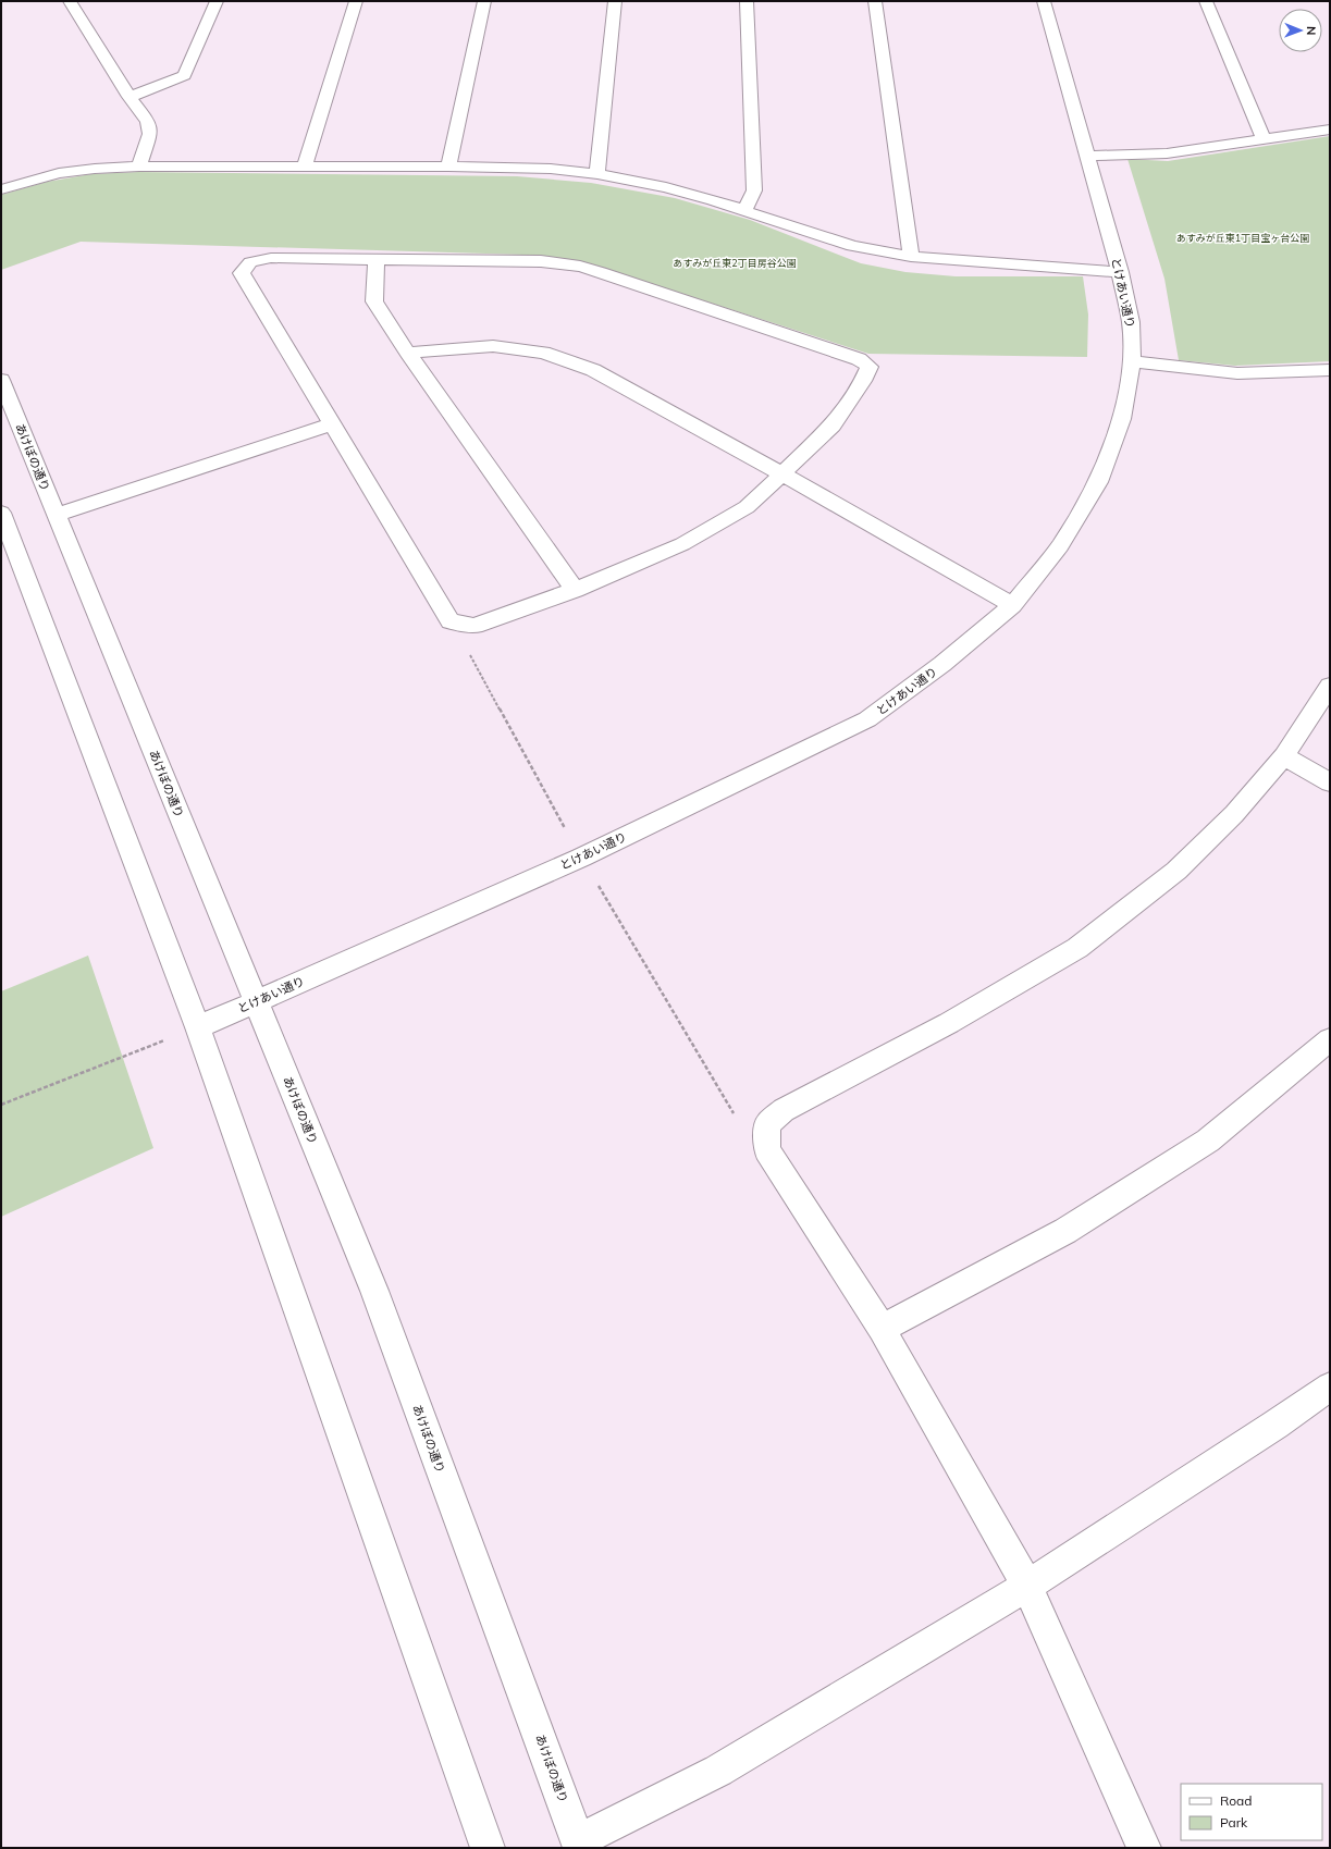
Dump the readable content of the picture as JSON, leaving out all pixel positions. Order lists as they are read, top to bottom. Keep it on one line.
{"streets":{"street":["とけあい通り","あけぼの通り"]},"crossings":[["とけあい通り","あけぼの通り"]],"parks":["あすみが丘東1丁目宝ヶ台公園","あすみが丘東2丁目房谷公園"],"legend":["Road","Park"],"north":"right"}
